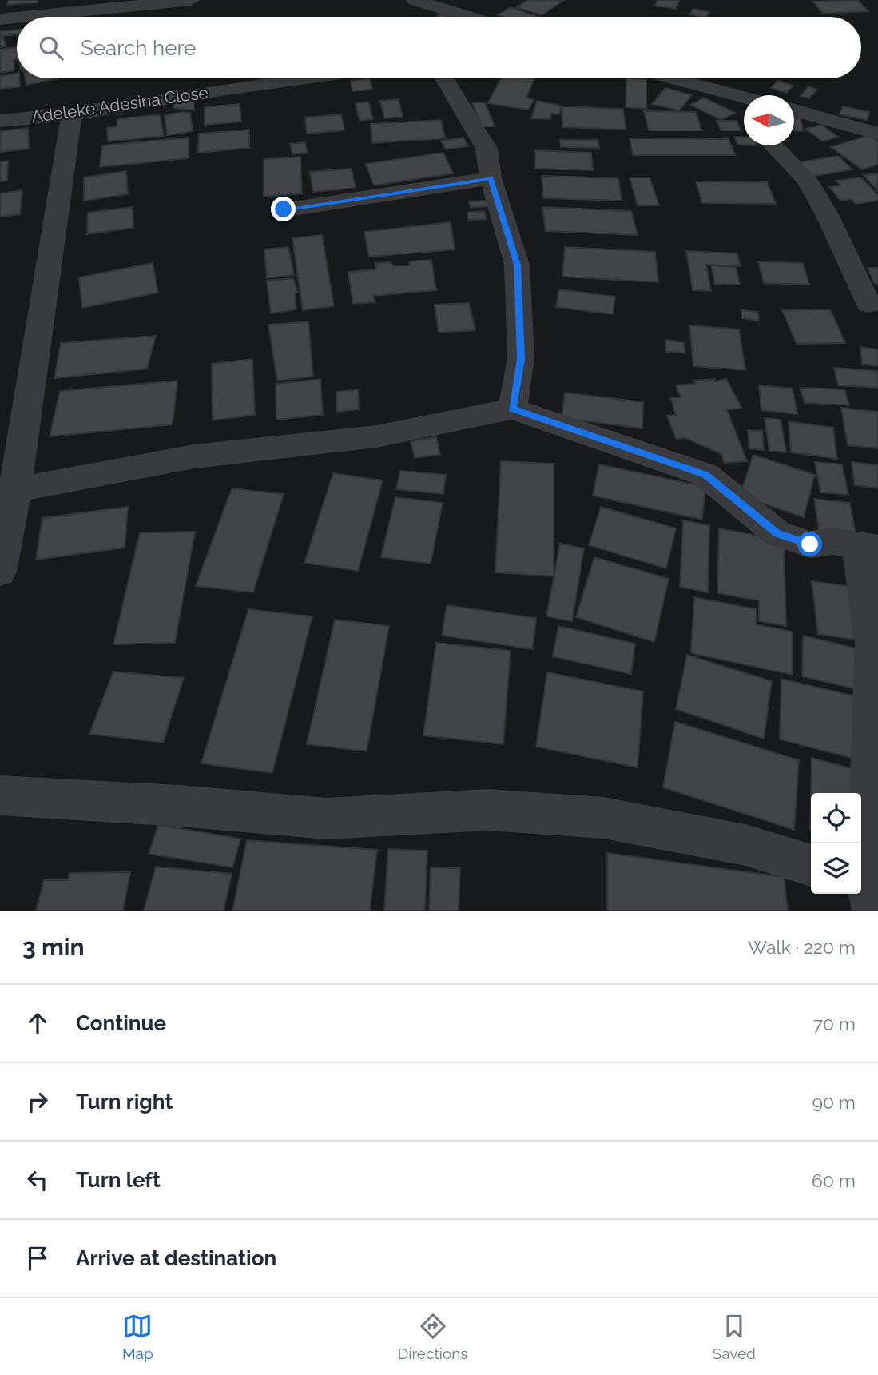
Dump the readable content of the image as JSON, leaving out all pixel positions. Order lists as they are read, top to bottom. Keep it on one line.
{"streets":{"street":["Adeleke Adesina Close"]},"north":"left","page":{"search":"Search here","heading":["3 min","Walk · 220 m"],"list":[["Continue","70 m"],["Turn right","90 m"],["Turn left","60 m"],"Arrive at destination"],"nav":["Map","Directions","Saved"]}}
